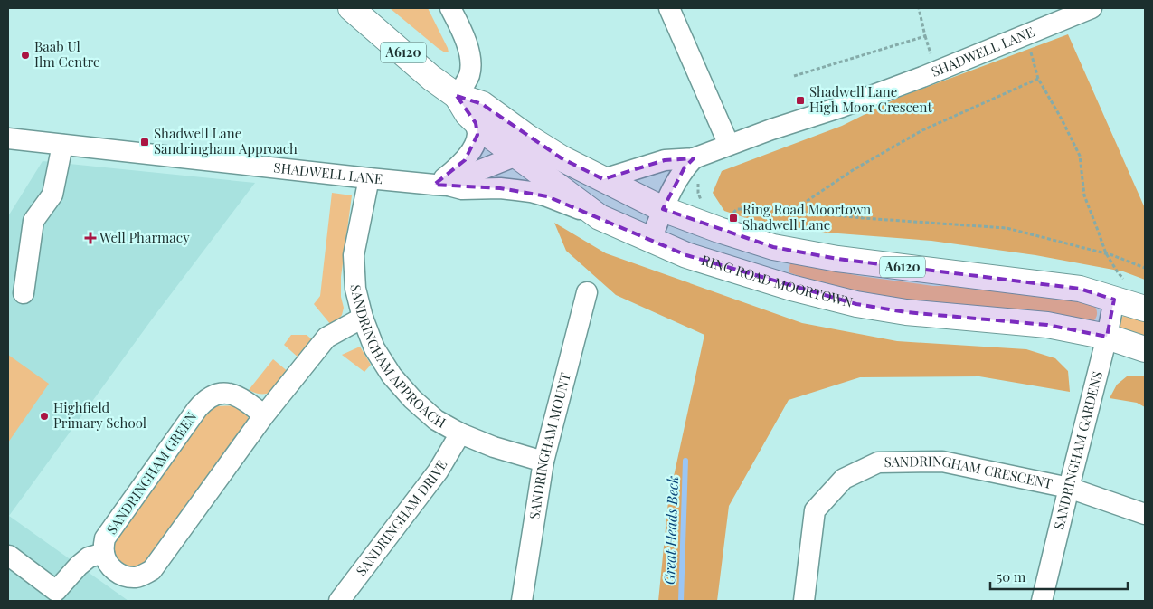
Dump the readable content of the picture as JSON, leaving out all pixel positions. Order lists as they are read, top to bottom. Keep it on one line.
{"streets":{"highway":["A6120","RING ROAD MOORTOWN"],"street":["SHADWELL LANE","SANDRINGHAM APPROACH","SANDRINGHAM MOUNT","SANDRINGHAM GARDENS","SANDRINGHAM GREEN","SANDRINGHAM CRESCENT","SANDRINGHAM DRIVE"]},"crossings":[["SHADWELL LANE","RING ROAD MOORTOWN"],["SHADWELL LANE","SANDRINGHAM APPROACH"],["RING ROAD MOORTOWN","SANDRINGHAM GARDENS"],["SANDRINGHAM APPROACH","SANDRINGHAM MOUNT"],["SANDRINGHAM APPROACH","SANDRINGHAM GREEN"],["SANDRINGHAM APPROACH","SANDRINGHAM DRIVE"],["SANDRINGHAM GARDENS","SANDRINGHAM CRESCENT"]],"water":["Great Heads Beck"],"places":{"other":["Baab Ul Ilm Centre","Highfield Primary School"],"transit":["Shadwell Lane High Moor Crescent","Shadwell Lane Sandringham Approach","Ring Road Moortown Shadwell Lane"],"health":["Well Pharmacy"]},"scale_bar":"50 m"}
